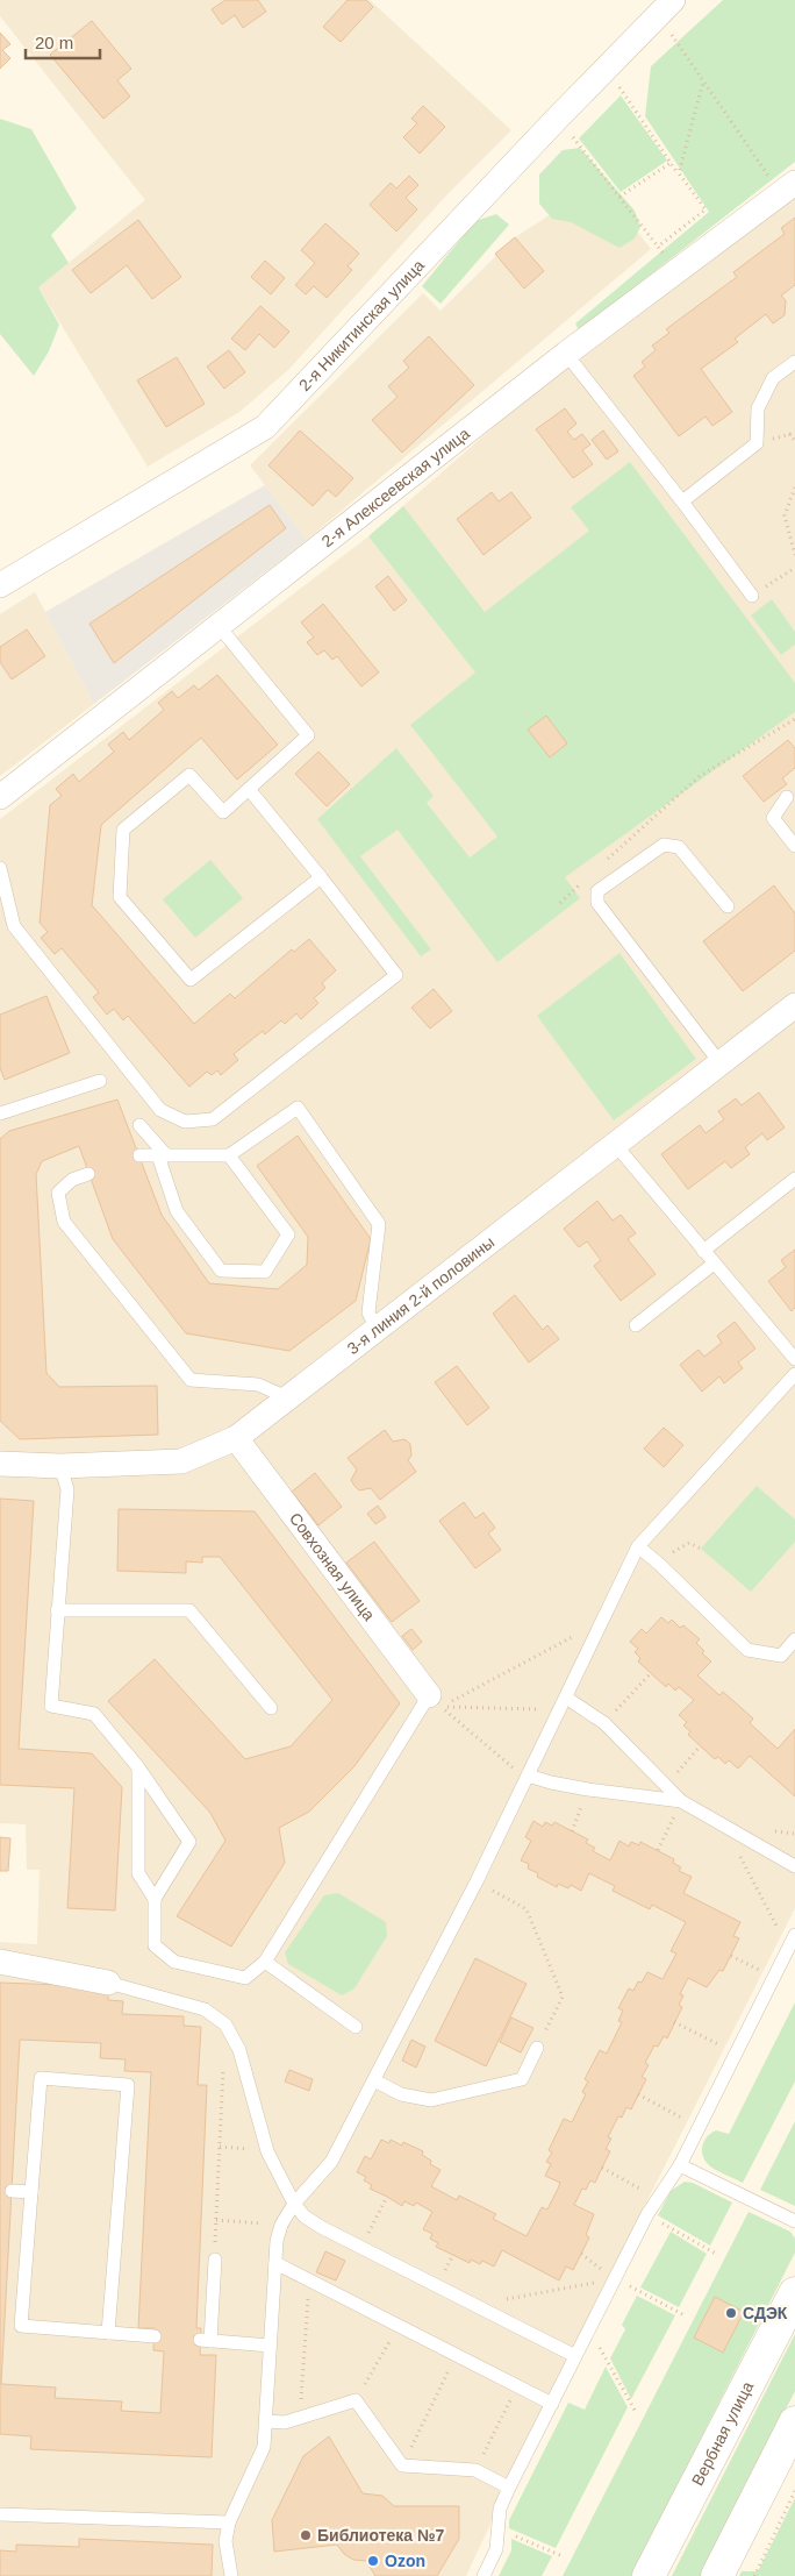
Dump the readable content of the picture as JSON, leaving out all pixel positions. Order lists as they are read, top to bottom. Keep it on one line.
{"streets":{"main road":["Вербная улица"],"street":["2-я Никитинская улица","2-я Алексеевская улица","3-я линия 2-й половины","Совхозная улица"]},"crossings":[["3-я линия 2-й половины","Совхозная улица"]],"places":["СДЭК","Библиотека №7","Ozon"],"scale_bar":"20 m"}
